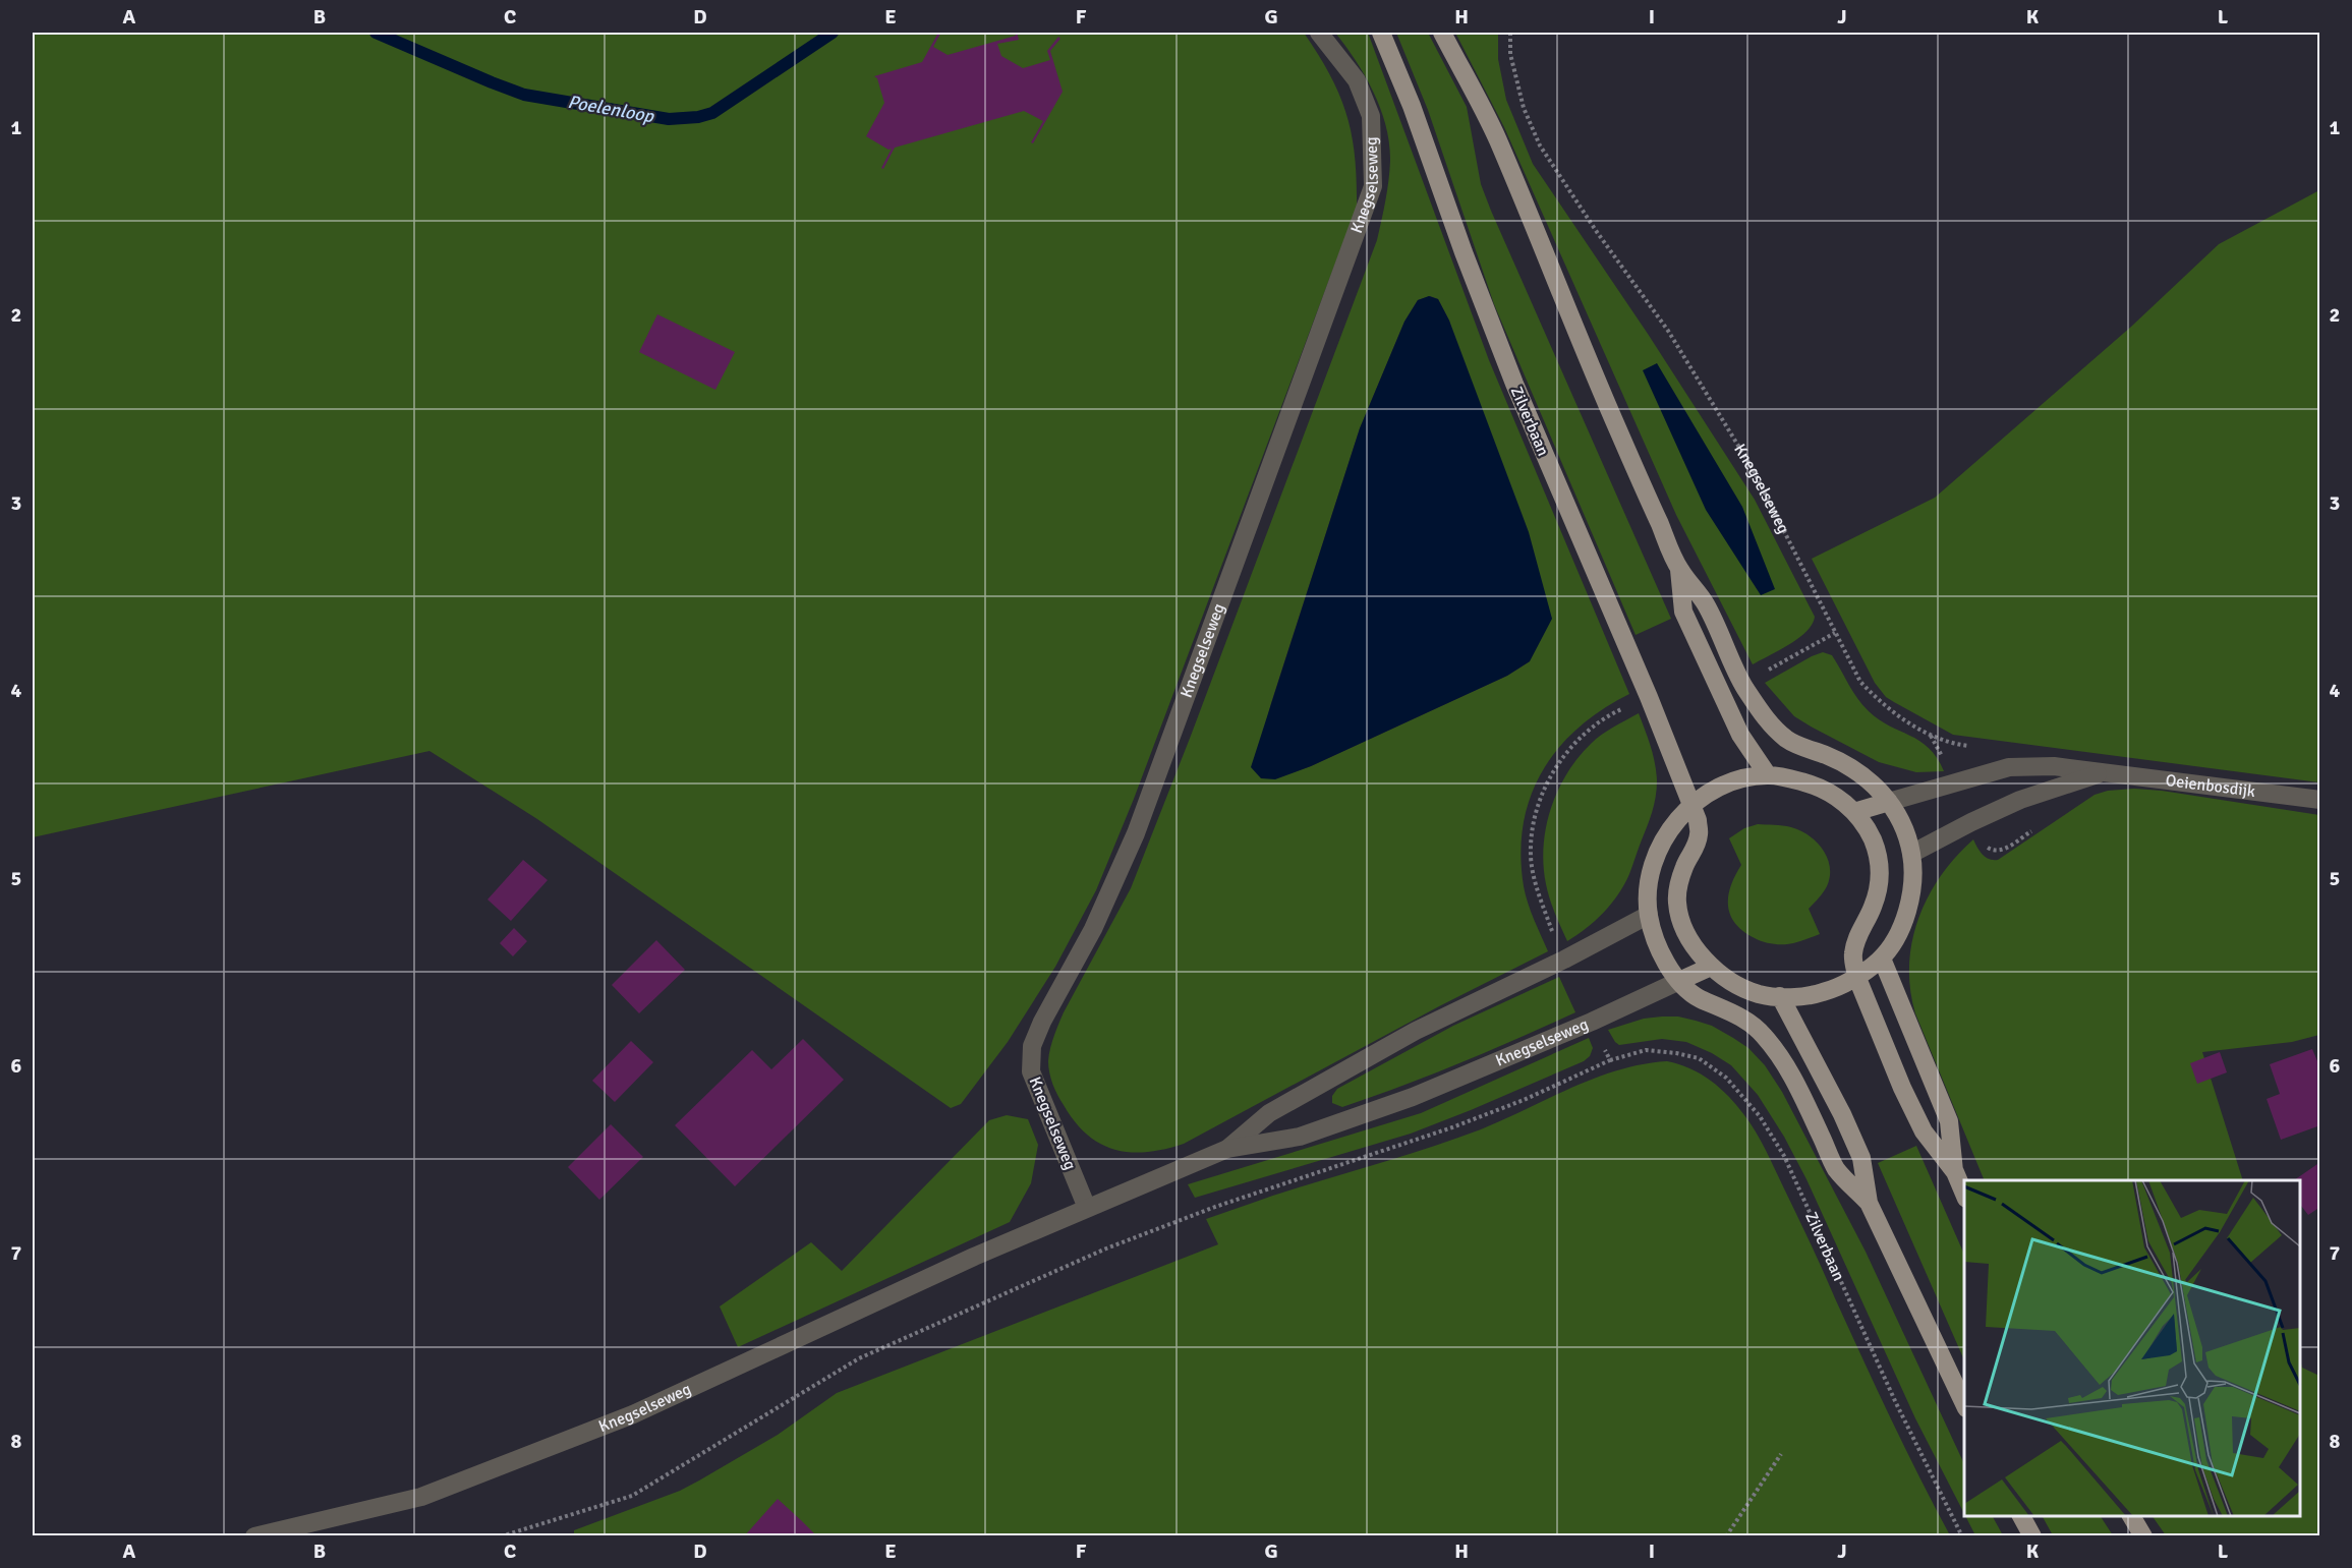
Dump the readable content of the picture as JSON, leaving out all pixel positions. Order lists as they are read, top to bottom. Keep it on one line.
{"streets":{"main road":["Zilverbaan"],"street":["Knegselseweg","Oeienbosdijk"]},"water":["Poelenloop"],"grid":{"columns":["A","B","C","D","E","F","G","H","I","J","K","L"],"rows":["1","2","3","4","5","6","7","8"]}}
